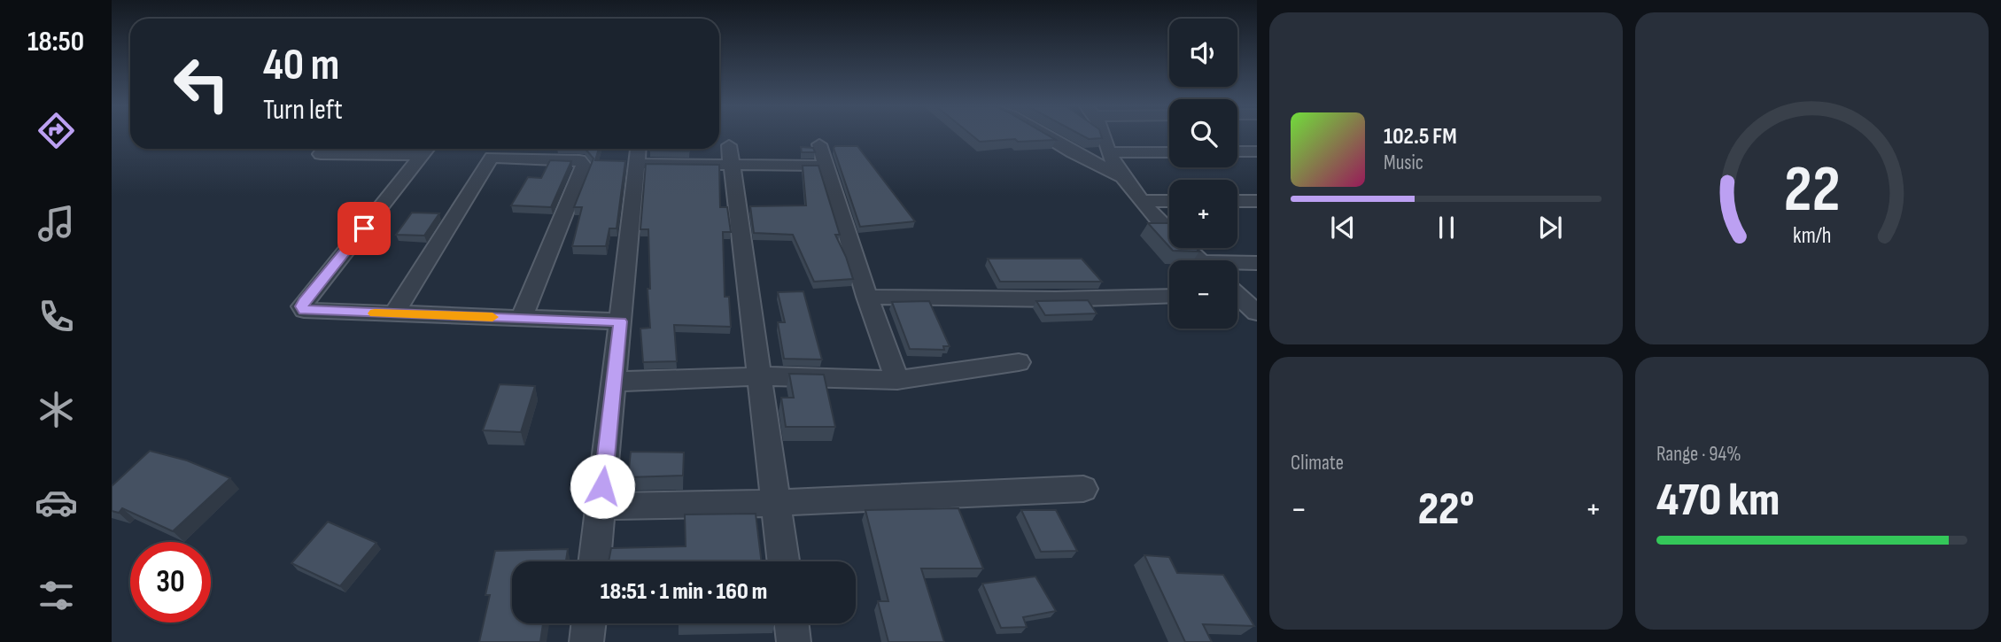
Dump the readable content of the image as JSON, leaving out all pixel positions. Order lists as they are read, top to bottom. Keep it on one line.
{"page":{"tabs":"18:50","map_buttons":["+","−"],"turn":["40 m","Turn left"],"song":["102.5 FM","Music"],"tile":["Climate",["Range · 94%","470 km"]],"heat":["−","22°","+"],"limit":"30","trip":"18:51 · 1 min · 160 m","gauge":["22","km/h"]}}
